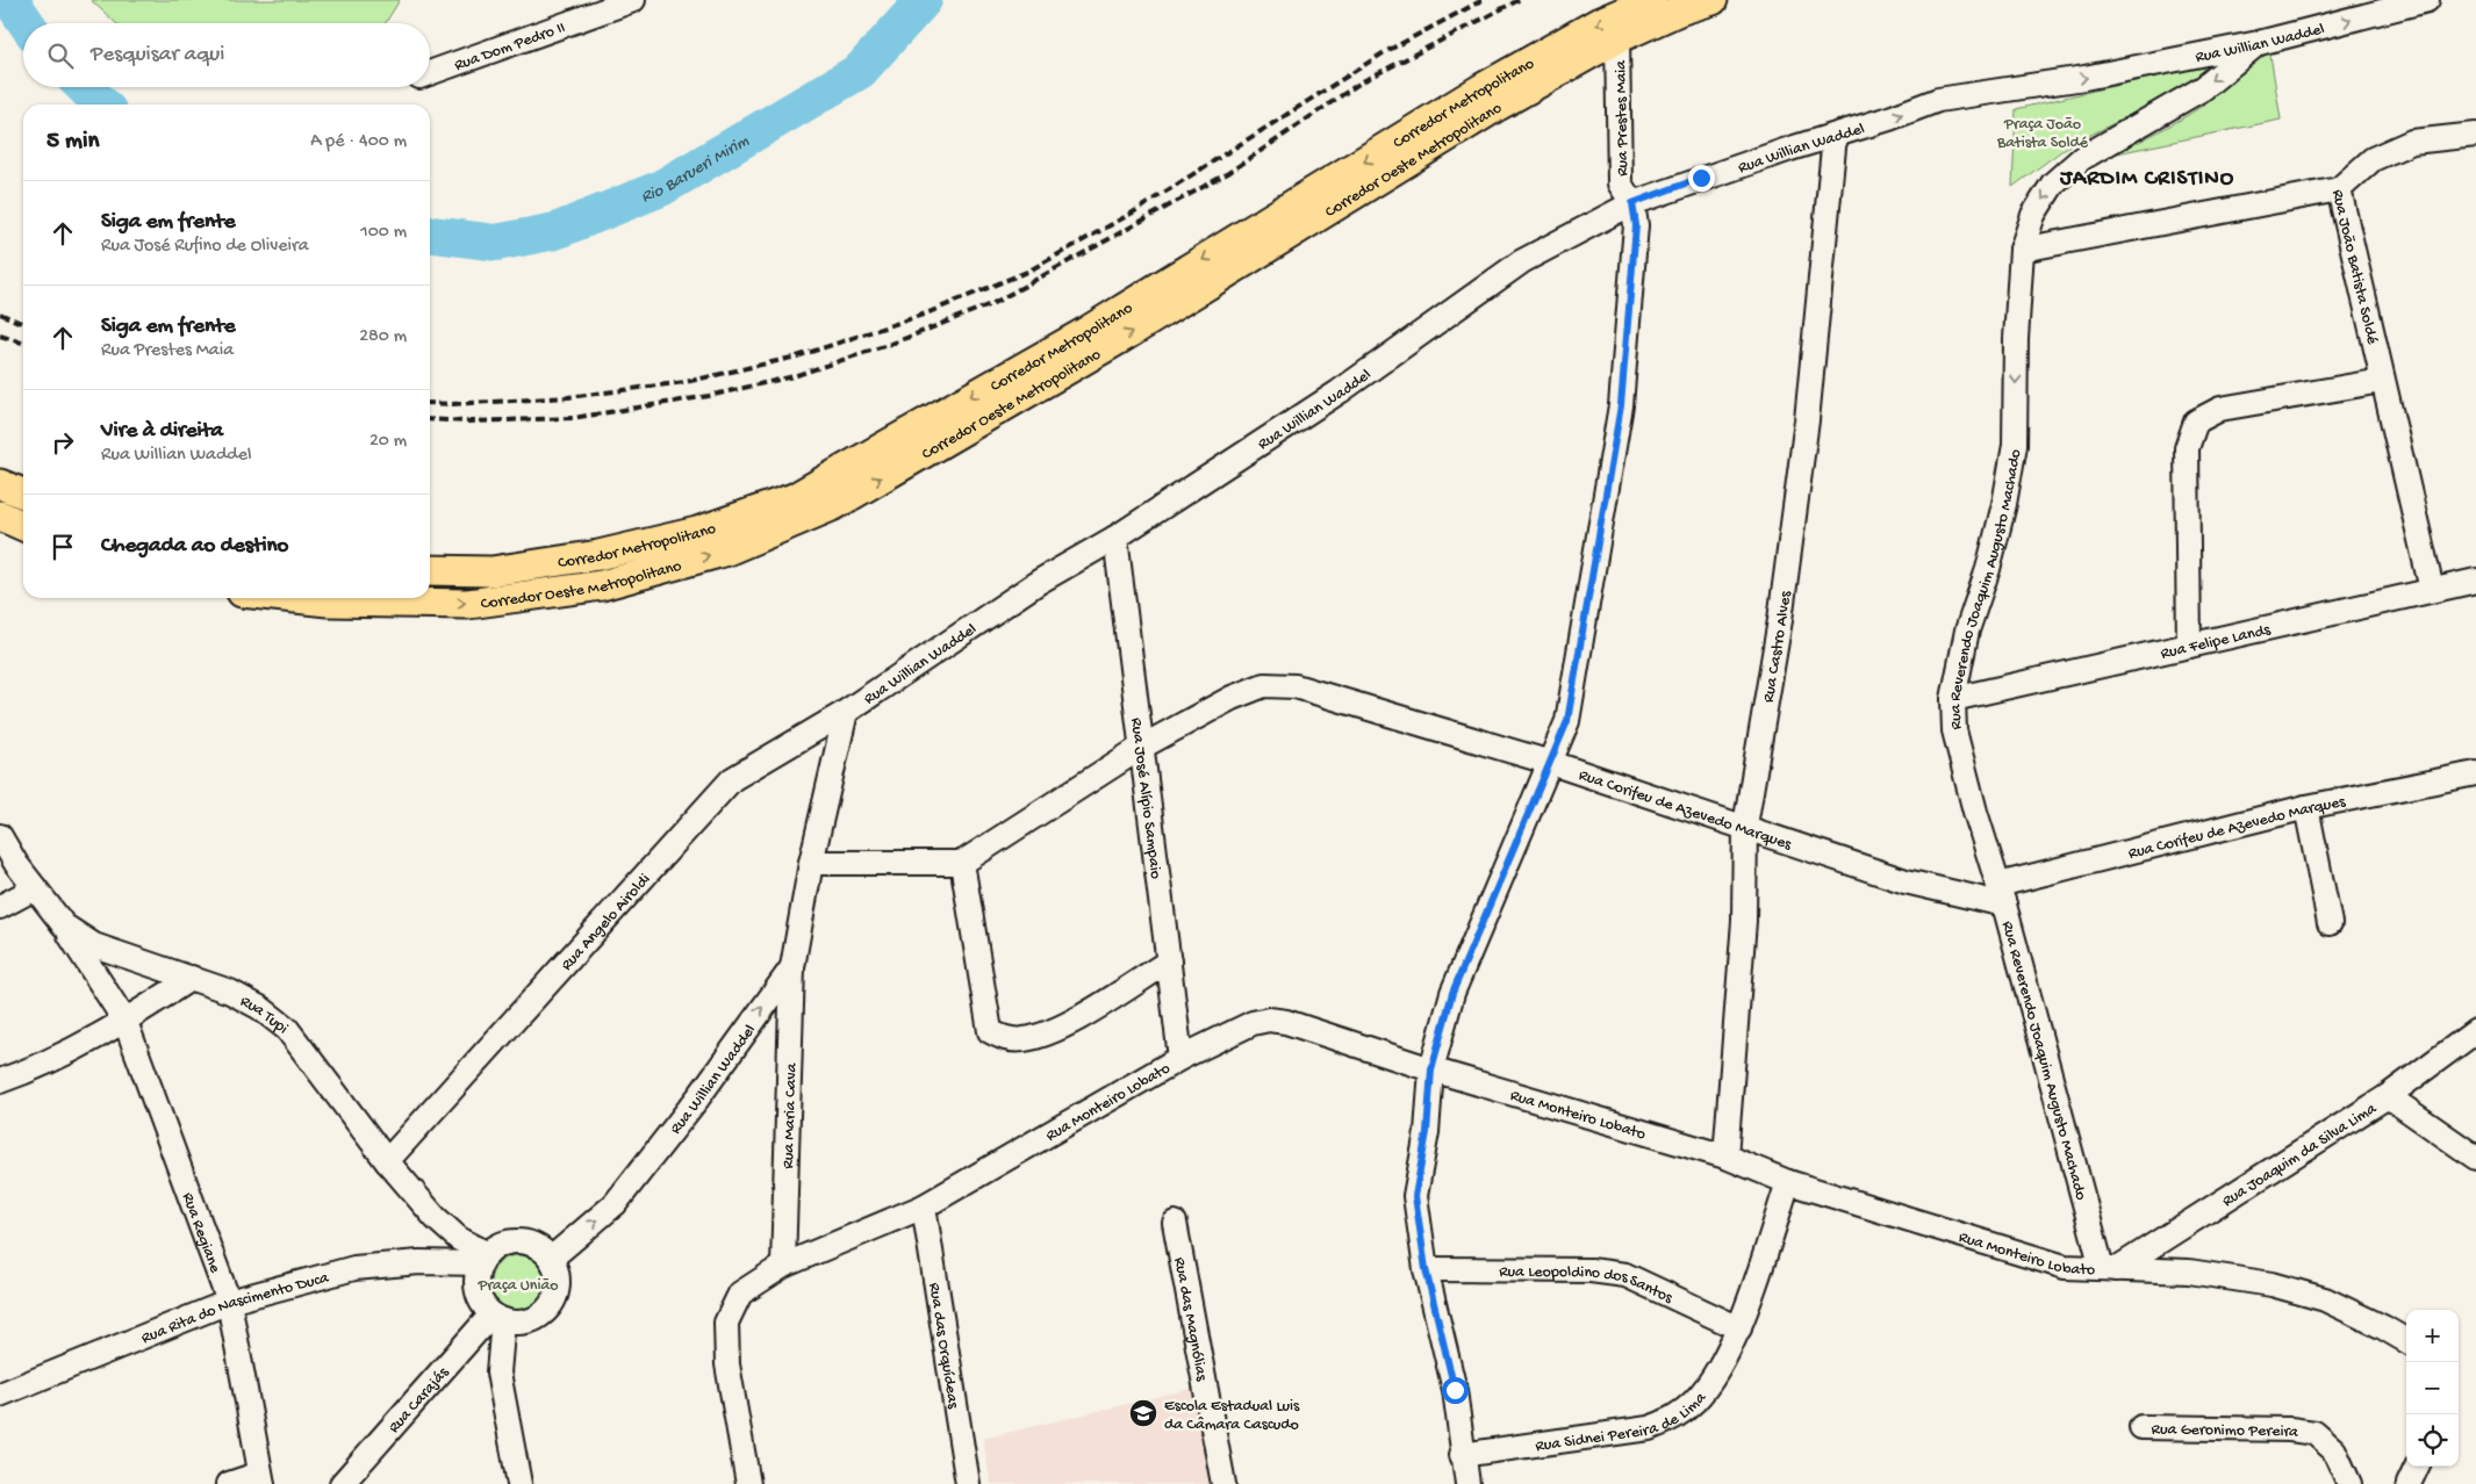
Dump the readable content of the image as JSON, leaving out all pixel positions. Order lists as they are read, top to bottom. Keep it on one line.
{"streets":{"main road":["Corredor Metropolitano","Corredor Oeste Metropolitano"],"street":["Rua Willian Waddel","Rua Dom Pedro II","Rua Prestes Maia","Rua João Batista Soldé","Rua Reverendo Joaquim Augusto Machado","Rua Felipe Lands","Rua Castro Alves","Rua José Alípio Sampaio","Rua Corifeu de Azevedo Marques","Rua Angelo Airoldi","Rua Tupi","Rua Monteiro Lobato","Rua Maria Cava","Rua Joaquim da Silva Lima","Rua Regiane","Rua Leopoldino dos Santos","Rua Rita do Nascimento Duca","Rua das Magnólias","Rua das Orquídeas","Rua Carajás","Rua Sidnei Pereira de Lima","Rua Geronimo Pereira"]},"crossings":[["Rua Willian Waddel","Rua Prestes Maia"],["Rua Willian Waddel","Rua Reverendo Joaquim Augusto Machado"],["Rua Willian Waddel","Rua Castro Alves"],["Rua Willian Waddel","Rua José Alípio Sampaio"],["Rua Willian Waddel","Rua Angelo Airoldi"],["Rua Willian Waddel","Rua Tupi"],["Rua Willian Waddel","Rua Maria Cava"],["Rua Willian Waddel","Rua Rita do Nascimento Duca"],["Rua Willian Waddel","Rua Carajás"],["Rua Prestes Maia","Corredor Oeste Metropolitano"],["Rua Prestes Maia","Rua Corifeu de Azevedo Marques"],["Rua Prestes Maia","Rua Monteiro Lobato"],["Rua Prestes Maia","Rua Leopoldino dos Santos"],["Rua Prestes Maia","Rua Sidnei Pereira de Lima"],["Rua João Batista Soldé","Rua Reverendo Joaquim Augusto Machado"],["Rua João Batista Soldé","Rua Felipe Lands"],["Rua Reverendo Joaquim Augusto Machado","Rua Felipe Lands"],["Rua Reverendo Joaquim Augusto Machado","Rua Corifeu de Azevedo Marques"],["Rua Reverendo Joaquim Augusto Machado","Rua Monteiro Lobato"],["Rua Reverendo Joaquim Augusto Machado","Rua Joaquim da Silva Lima"],["Rua Castro Alves","Rua Corifeu de Azevedo Marques"],["Rua Castro Alves","Rua Monteiro Lobato"],["Rua José Alípio Sampaio","Rua Corifeu de Azevedo Marques"],["Rua José Alípio Sampaio","Rua Monteiro Lobato"],["Rua Angelo Airoldi","Rua Tupi"],["Rua Tupi","Rua Regiane"],["Rua Tupi","Rua Rita do Nascimento Duca"],["Rua Tupi","Rua Carajás"],["Rua Monteiro Lobato","Rua Maria Cava"],["Rua Monteiro Lobato","Rua Joaquim da Silva Lima"],["Rua Monteiro Lobato","Rua das Orquídeas"],["Rua Monteiro Lobato","Rua Sidnei Pereira de Lima"],["Rua Regiane","Rua Rita do Nascimento Duca"],["Rua Leopoldino dos Santos","Rua Sidnei Pereira de Lima"],["Rua Rita do Nascimento Duca","Rua Carajás"]],"one_way":["Rua Willian Waddel","Corredor Metropolitano","Corredor Oeste Metropolitano","Rua Reverendo Joaquim Augusto Machado"],"districts":["JARDIM CRISTINO"],"water":["Rio Barueri Mirim"],"parks":["Praça João Batista Soldé","Praça União"],"places":{"school or university":["Escola Estadual Luis da Câmara Cascudo"]},"page":{"search":"Pesquisar aqui","heading":["5 min","A pé · 400 m"],"list":[["Siga em frente","Rua José Rufino de Oliveira","100 m"],["Siga em frente","Rua Prestes Maia","280 m"],["Vire à direita","Rua Willian Waddel","20 m"],"Chegada ao destino"],"map_buttons":["+","−"]}}
